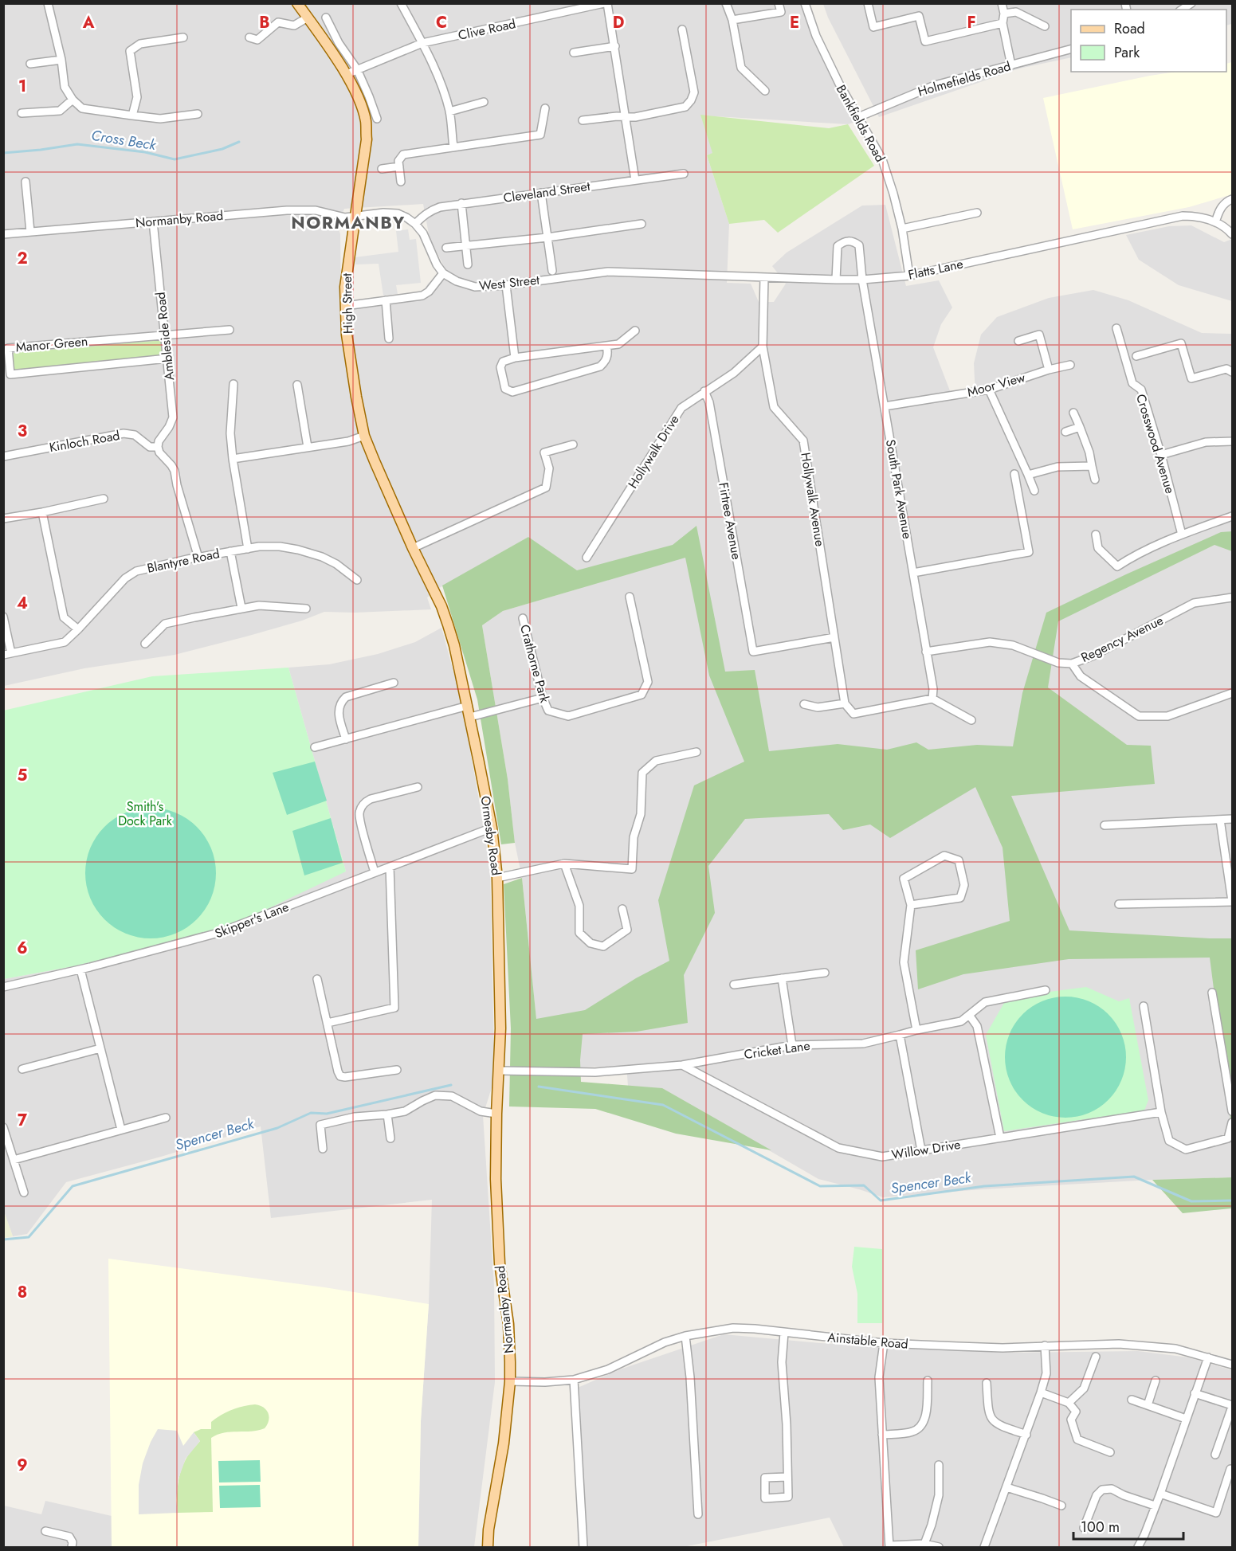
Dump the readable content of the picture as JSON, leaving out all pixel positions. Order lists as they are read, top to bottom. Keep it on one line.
{"streets":{"main road":["Normanby Road","High Street","Ormesby Road"],"street":["Clive Road","Holmefields Road","Bankfields Road","Cleveland Street","Flatts Lane","West Street","Ambleside Road","Manor Green","Moor View","Kinloch Road","Crosswood Avenue","Hollywalk Drive","South Park Avenue","Hollywalk Avenue","Firtree Avenue","Blantyre Road","Regency Avenue","Crathorne Park","Skipper's Lane","Cricket Lane","Willow Drive","Ainstable Road"]},"crossings":[["Clive Road","High Street"],["Holmefields Road","Bankfields Road"],["Bankfields Road","Flatts Lane"],["Normanby Road","High Street"],["Normanby Road","Ambleside Road"],["Normanby Road","Ormesby Road"],["Normanby Road","Cricket Lane"],["Normanby Road","Ainstable Road"],["Flatts Lane","West Street"],["Flatts Lane","South Park Avenue"],["Flatts Lane","Hollywalk Avenue"],["High Street","Ormesby Road"],["Ambleside Road","Manor Green"],["Ambleside Road","Kinloch Road"],["Moor View","South Park Avenue"],["Kinloch Road","Blantyre Road"],["Hollywalk Drive","Hollywalk Avenue"],["Hollywalk Drive","Firtree Avenue"],["South Park Avenue","Regency Avenue"],["Hollywalk Avenue","Firtree Avenue"],["Ormesby Road","Skipper's Lane"],["Ormesby Road","Cricket Lane"],["Cricket Lane","Willow Drive"]],"districts":["NORMANBY"],"water":["Cross Beck","Spencer Beck"],"parks":["Smith's Dock Park"],"legend":["Road","Park"],"scale_bar":"100 m","grid":{"columns":["A","B","C","D","E","F"],"rows":["1","2","3","4","5","6","7","8","9"]}}
